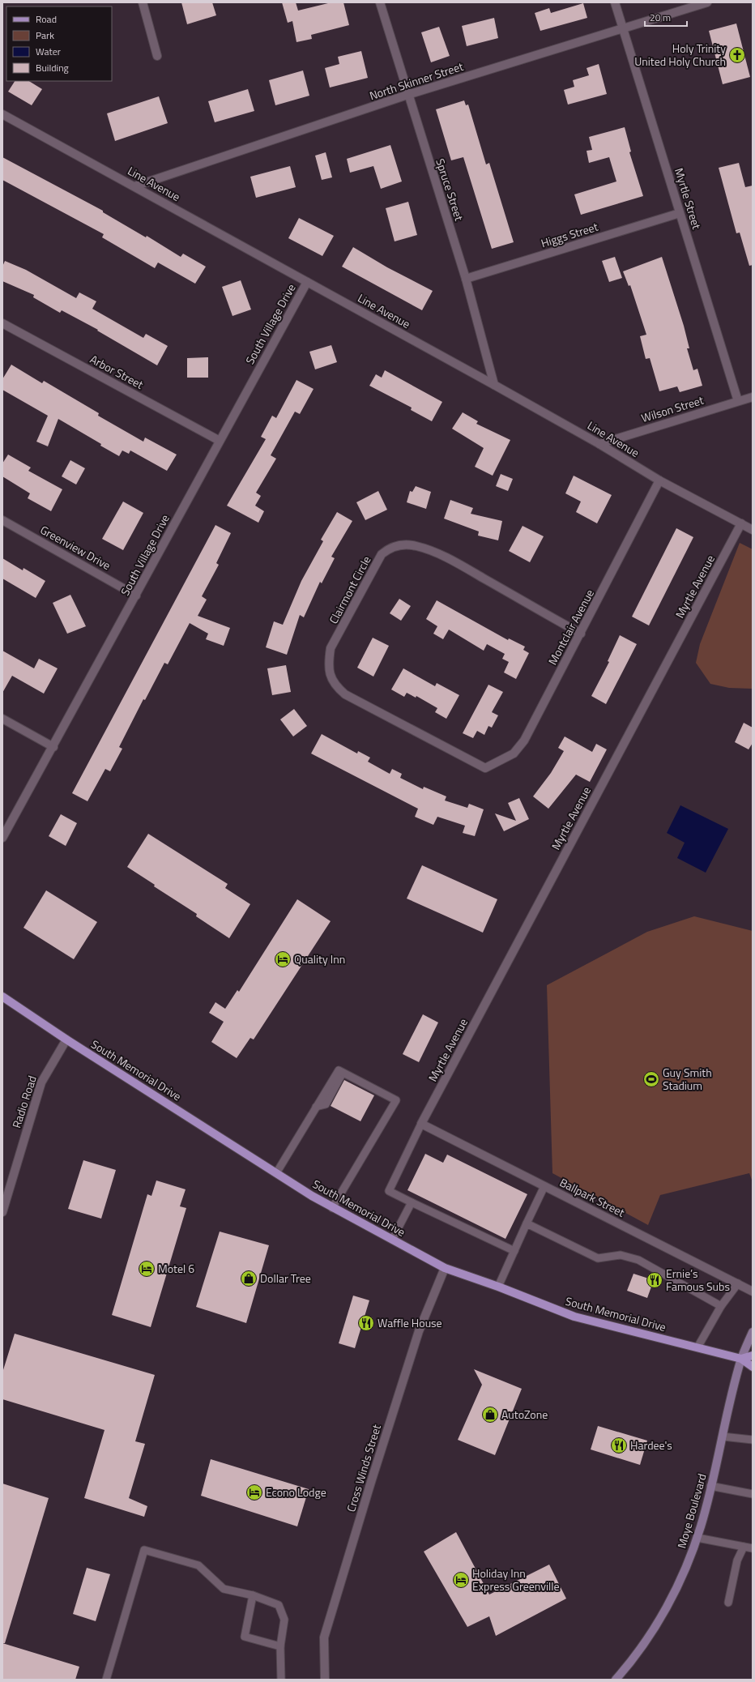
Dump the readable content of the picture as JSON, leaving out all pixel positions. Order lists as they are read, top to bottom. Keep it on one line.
{"streets":{"main road":["South Memorial Drive","Moye Boulevard"],"street":["North Skinner Street","Line Avenue","Spruce Street","Myrtle Street","Higgs Street","South Village Drive","Arbor Street","Wilson Street","Greenview Drive","Myrtle Avenue","Clairmont Circle","Montclair Avenue","Radio Road","Ballpark Street","Cross Winds Street"]},"crossings":[["North Skinner Street","Line Avenue"],["North Skinner Street","Spruce Street"],["North Skinner Street","Myrtle Street"],["Line Avenue","Spruce Street"],["Line Avenue","South Village Drive"],["Line Avenue","Wilson Street"],["Line Avenue","Myrtle Avenue"],["Line Avenue","Montclair Avenue"],["Spruce Street","Higgs Street"],["Myrtle Street","Higgs Street"],["Myrtle Street","Wilson Street"],["South Village Drive","Arbor Street"],["South Village Drive","Greenview Drive"],["Myrtle Avenue","Ballpark Street"],["Clairmont Circle","Montclair Avenue"],["South Memorial Drive","Radio Road"],["South Memorial Drive","Cross Winds Street"],["South Memorial Drive","Moye Boulevard"]],"places":{"church":["Holy Trinity United Holy Church"],"hotel":["Quality Inn","Motel 6","Econo Lodge","Holiday Inn Express Greenville"],"sports":["Guy Smith Stadium"],"shop":["Dollar Tree","AutoZone"],"restaurant":["Ernie’s Famous Subs","Waffle House","Hardee's"]},"legend":["Road","Park","Water","Building"],"scale_bar":"20 m"}
